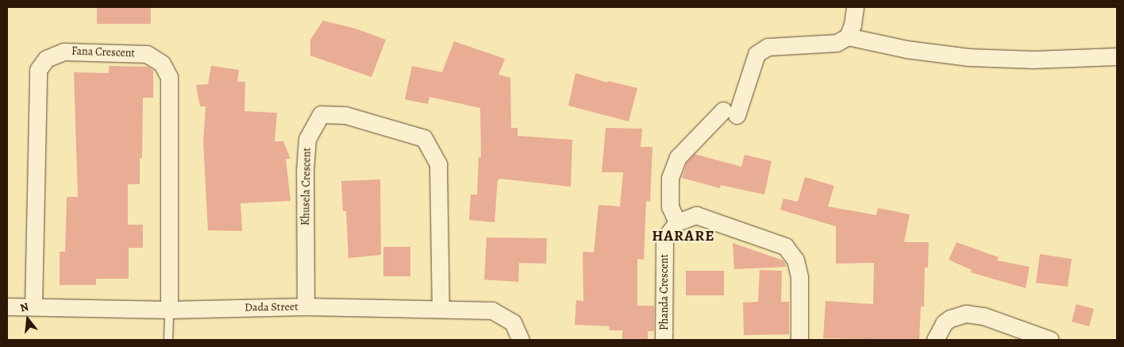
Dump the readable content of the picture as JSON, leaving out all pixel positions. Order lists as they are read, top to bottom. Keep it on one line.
{"streets":{"street":["Fana Crescent","Khusela Crescent","Phanda Crescent","Dada Street"]},"crossings":[["Fana Crescent","Dada Street"],["Khusela Crescent","Dada Street"]],"districts":["HARARE"],"north":"top"}
